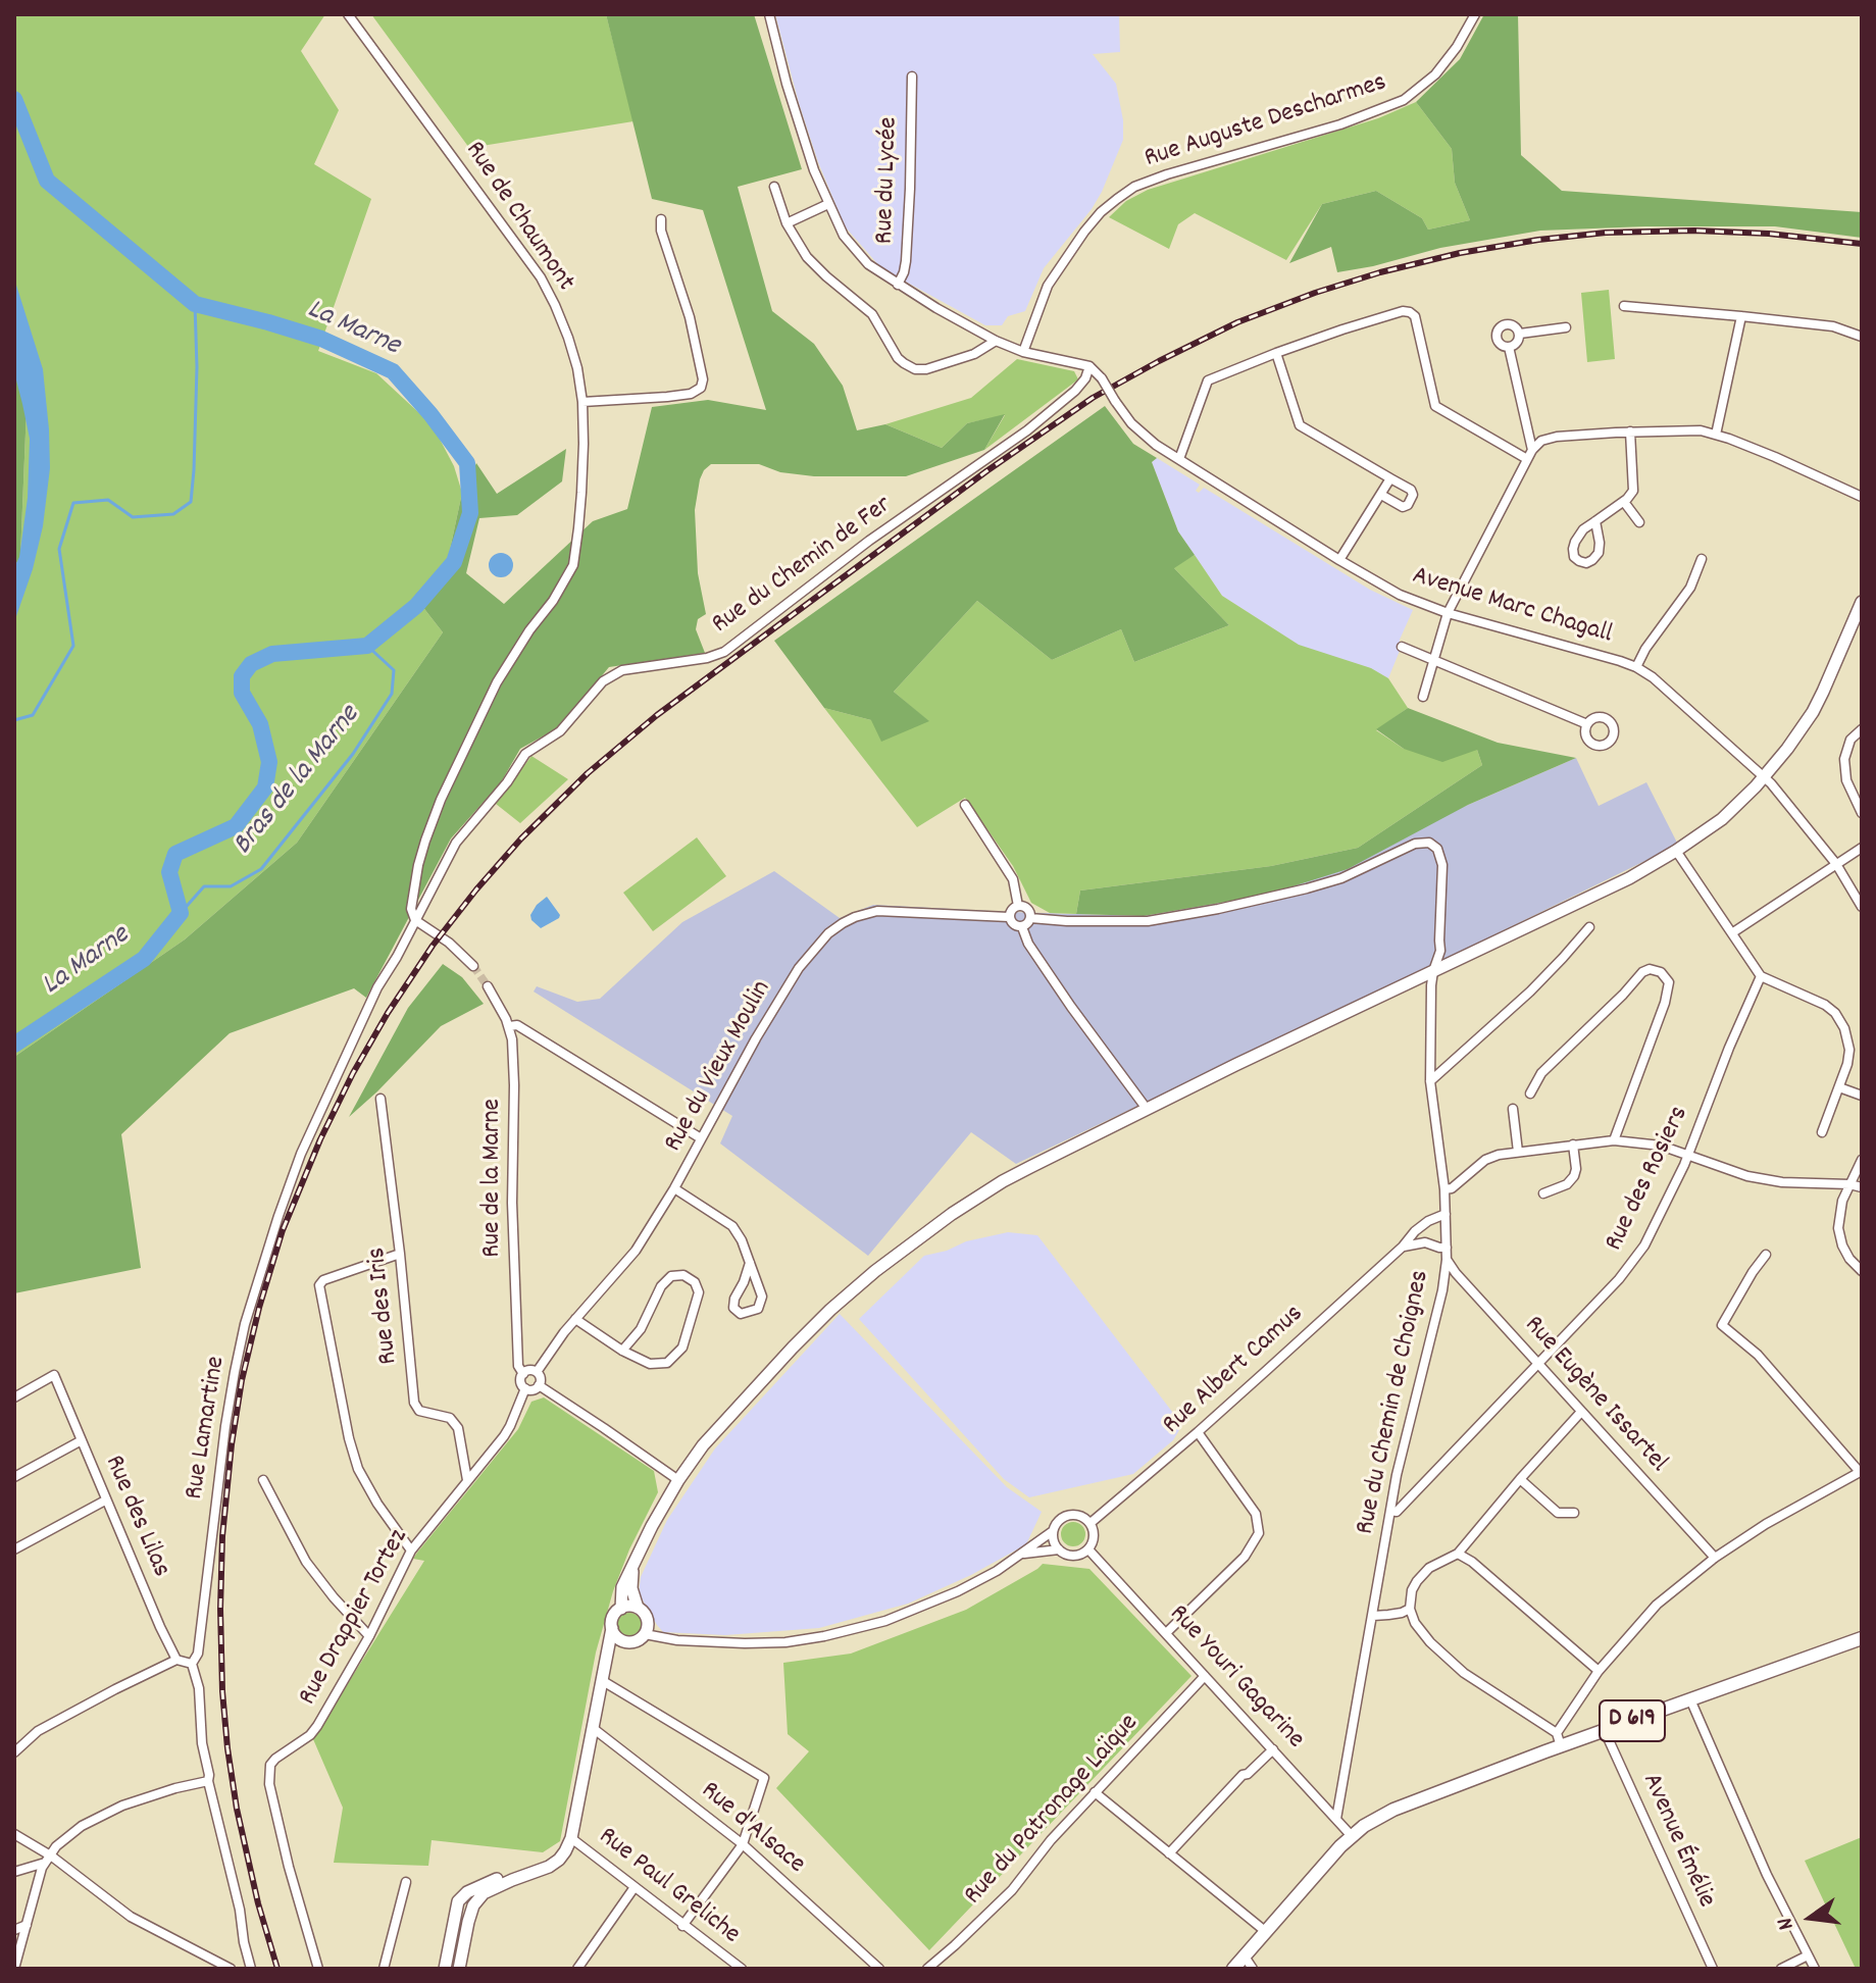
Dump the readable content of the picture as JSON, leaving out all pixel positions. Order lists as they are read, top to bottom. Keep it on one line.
{"streets":{"main road":["D 619"],"street":["Rue Auguste Descharmes","Rue du Lycée","Rue de Chaumont","Rue du Chemin de Fer","Avenue Marc Chagall","Rue du Vieux Moulin","Rue de la Marne","Rue des Rosiers","Rue des Iris","Rue Albert Camus","Rue Eugène Issartel","Rue du Chemin de Choignes","Rue Lamartine","Rue des Lilas","Rue Drappier Tortez","Rue Youri Gagarine","Rue du Patronage Laïque","Rue d'Alsace","Avenue Émélie","Rue Paul Greliche"]},"crossings":[["Rue de Chaumont","Rue du Chemin de Fer"],["Rue de Chaumont","Rue Lamartine"],["Rue du Chemin de Fer","Avenue Marc Chagall"],["Rue du Chemin de Fer","Rue Lamartine"],["Rue du Vieux Moulin","Rue de la Marne"],["Rue du Vieux Moulin","Rue du Chemin de Choignes"],["Rue du Vieux Moulin","Rue Drappier Tortez"],["Rue de la Marne","Rue Drappier Tortez"],["Rue des Rosiers","Rue Eugène Issartel"],["Rue des Rosiers","Rue du Chemin de Choignes"],["Rue des Iris","Rue Drappier Tortez"],["Rue Albert Camus","Rue Youri Gagarine"],["Rue Eugène Issartel","Rue du Chemin de Choignes"],["Rue du Chemin de Choignes","Rue Youri Gagarine"],["Rue Youri Gagarine","D 619"],["Rue Youri Gagarine","Rue du Patronage Laïque"],["D 619","Avenue Émélie"]],"water":["La Marne","Bras de la Marne"],"north":"left"}
